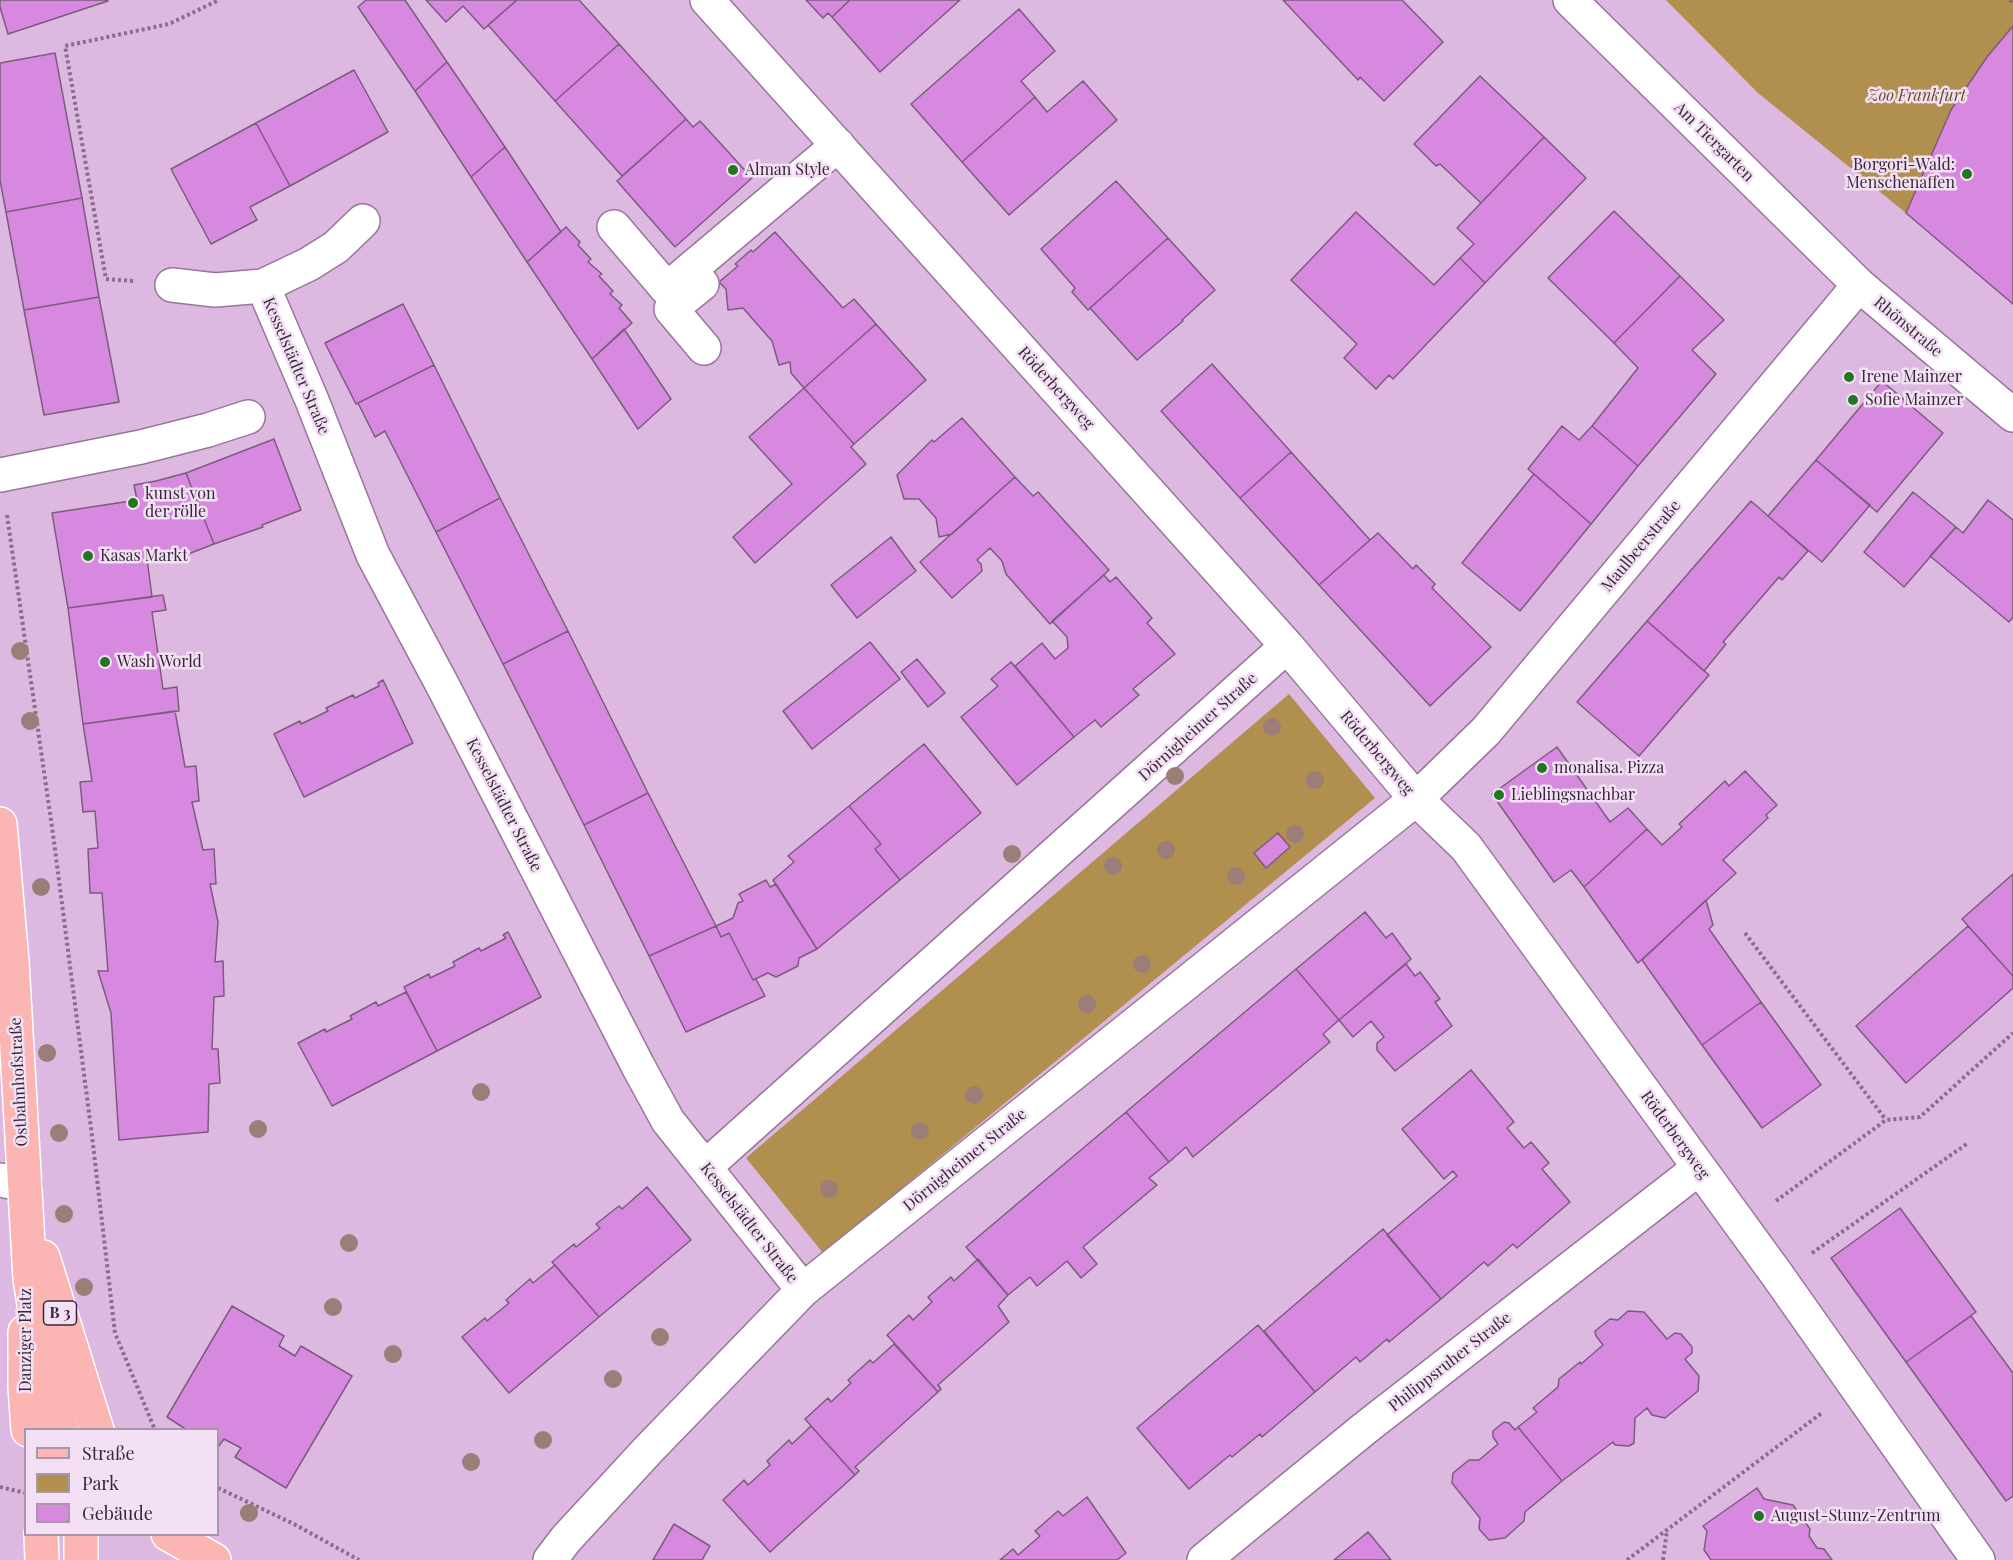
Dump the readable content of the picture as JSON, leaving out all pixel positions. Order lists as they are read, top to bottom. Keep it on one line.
{"streets":{"main road":["Ostbahnhofstraße","B 3","Danziger Platz"],"street":["Am Tiergarten","Rhönstraße","Kesselstädter Straße","Röderbergweg","Maulbeerstraße","Dörnigheimer Straße","Philippsruher Straße"]},"crossings":[["Am Tiergarten","Rhönstraße"],["Am Tiergarten","Maulbeerstraße"],["Rhönstraße","Maulbeerstraße"],["Kesselstädter Straße","Dörnigheimer Straße"],["Röderbergweg","Maulbeerstraße"],["Röderbergweg","Dörnigheimer Straße"],["Röderbergweg","Philippsruher Straße"],["Maulbeerstraße","Dörnigheimer Straße"],["Ostbahnhofstraße","Danziger Platz"]],"parks":["Zoo Frankfurt"],"places":["Alman Style","Borgori-Wald: Menschenaffen","Irene Mainzer","Sofie Mainzer","kunst von der rölle","Kasas Markt","Wash World","monalisa. Pizza","Lieblingsnachbar","August-Stunz-Zentrum"],"legend":["Straße","Park","Gebäude"]}
